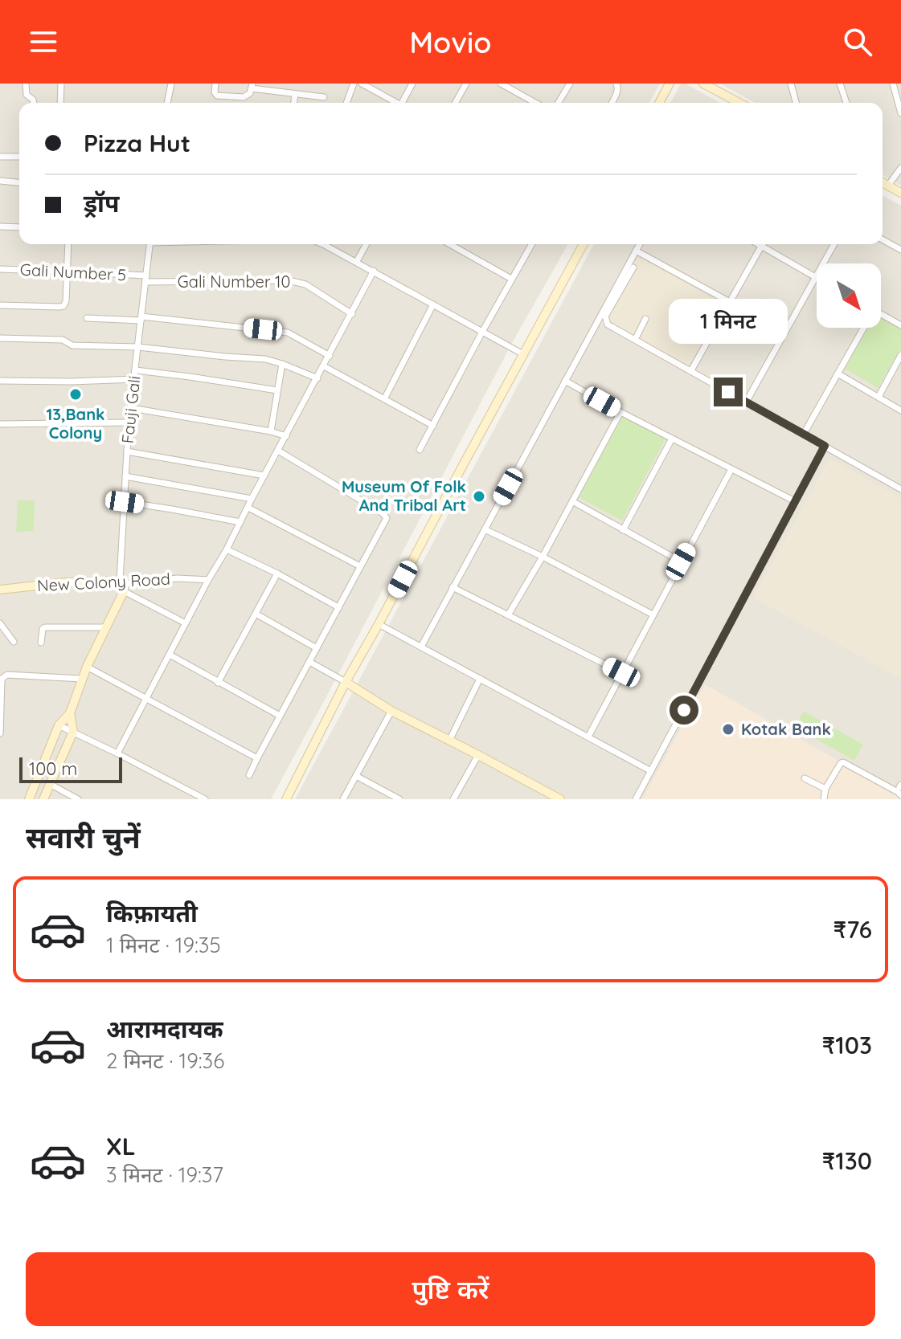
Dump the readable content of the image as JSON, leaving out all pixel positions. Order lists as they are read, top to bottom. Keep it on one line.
{"streets":{"street":["Gali Number 5","Gali Number 10","Fauji Gali","New Colony Road"]},"crossings":[["Gali Number 5","Gali Number 10"],["Gali Number 5","Fauji Gali"],["Gali Number 10","Fauji Gali"],["Fauji Gali","New Colony Road"]],"places":["13,Bank Colony","Museum Of Folk And Tribal Art","Kotak Bank"],"scale_bar":"100 m","north":"bottom right","page":{"header":"Movio","banner":["Pizza Hut","ड्रॉप"],"bubble":"1 मिनट","scale":"100 m","heading":"सवारी चुनें","list":[{"name":"किफ़ायती","note":"1 मिनट · 19:35","value":"₹76"},{"name":"आरामदायक","note":"2 मिनट · 19:36","value":"₹103"},{"name":"XL","note":"3 मिनट · 19:37","value":"₹130"}],"buttons":"पुष्टि करें"}}
